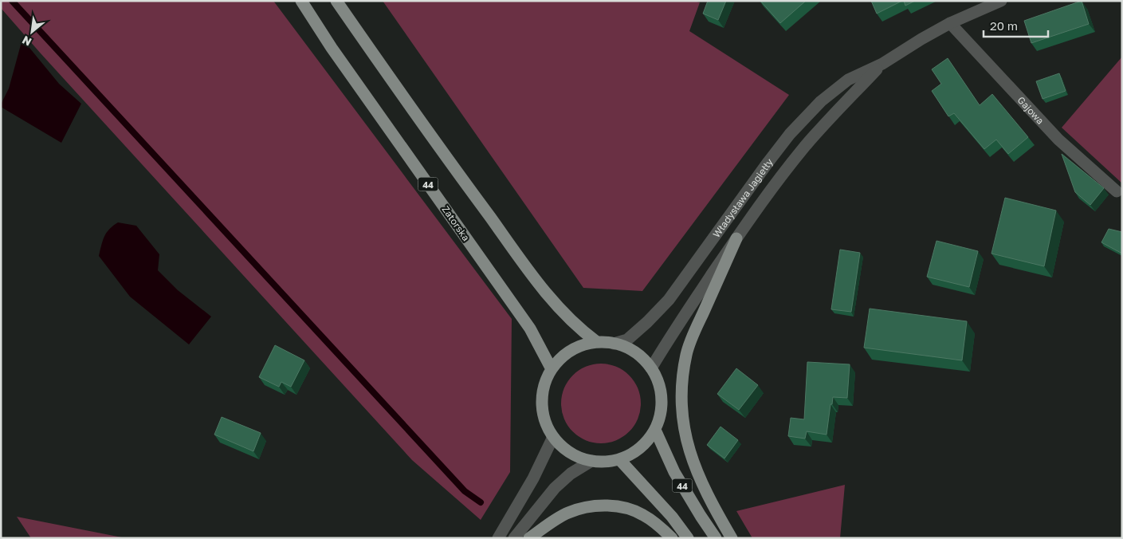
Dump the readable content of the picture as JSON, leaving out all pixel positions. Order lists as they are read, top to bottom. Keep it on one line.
{"streets":{"main road":["44","Zatorska"],"street":["Gajowa","Władysława Jagiełły"]},"crossings":[["Gajowa","Władysława Jagiełły"],["44","Władysława Jagiełły"],["44","Zatorska"],["Władysława Jagiełły","Zatorska"]],"scale_bar":"20 m","north":"bottom left"}
